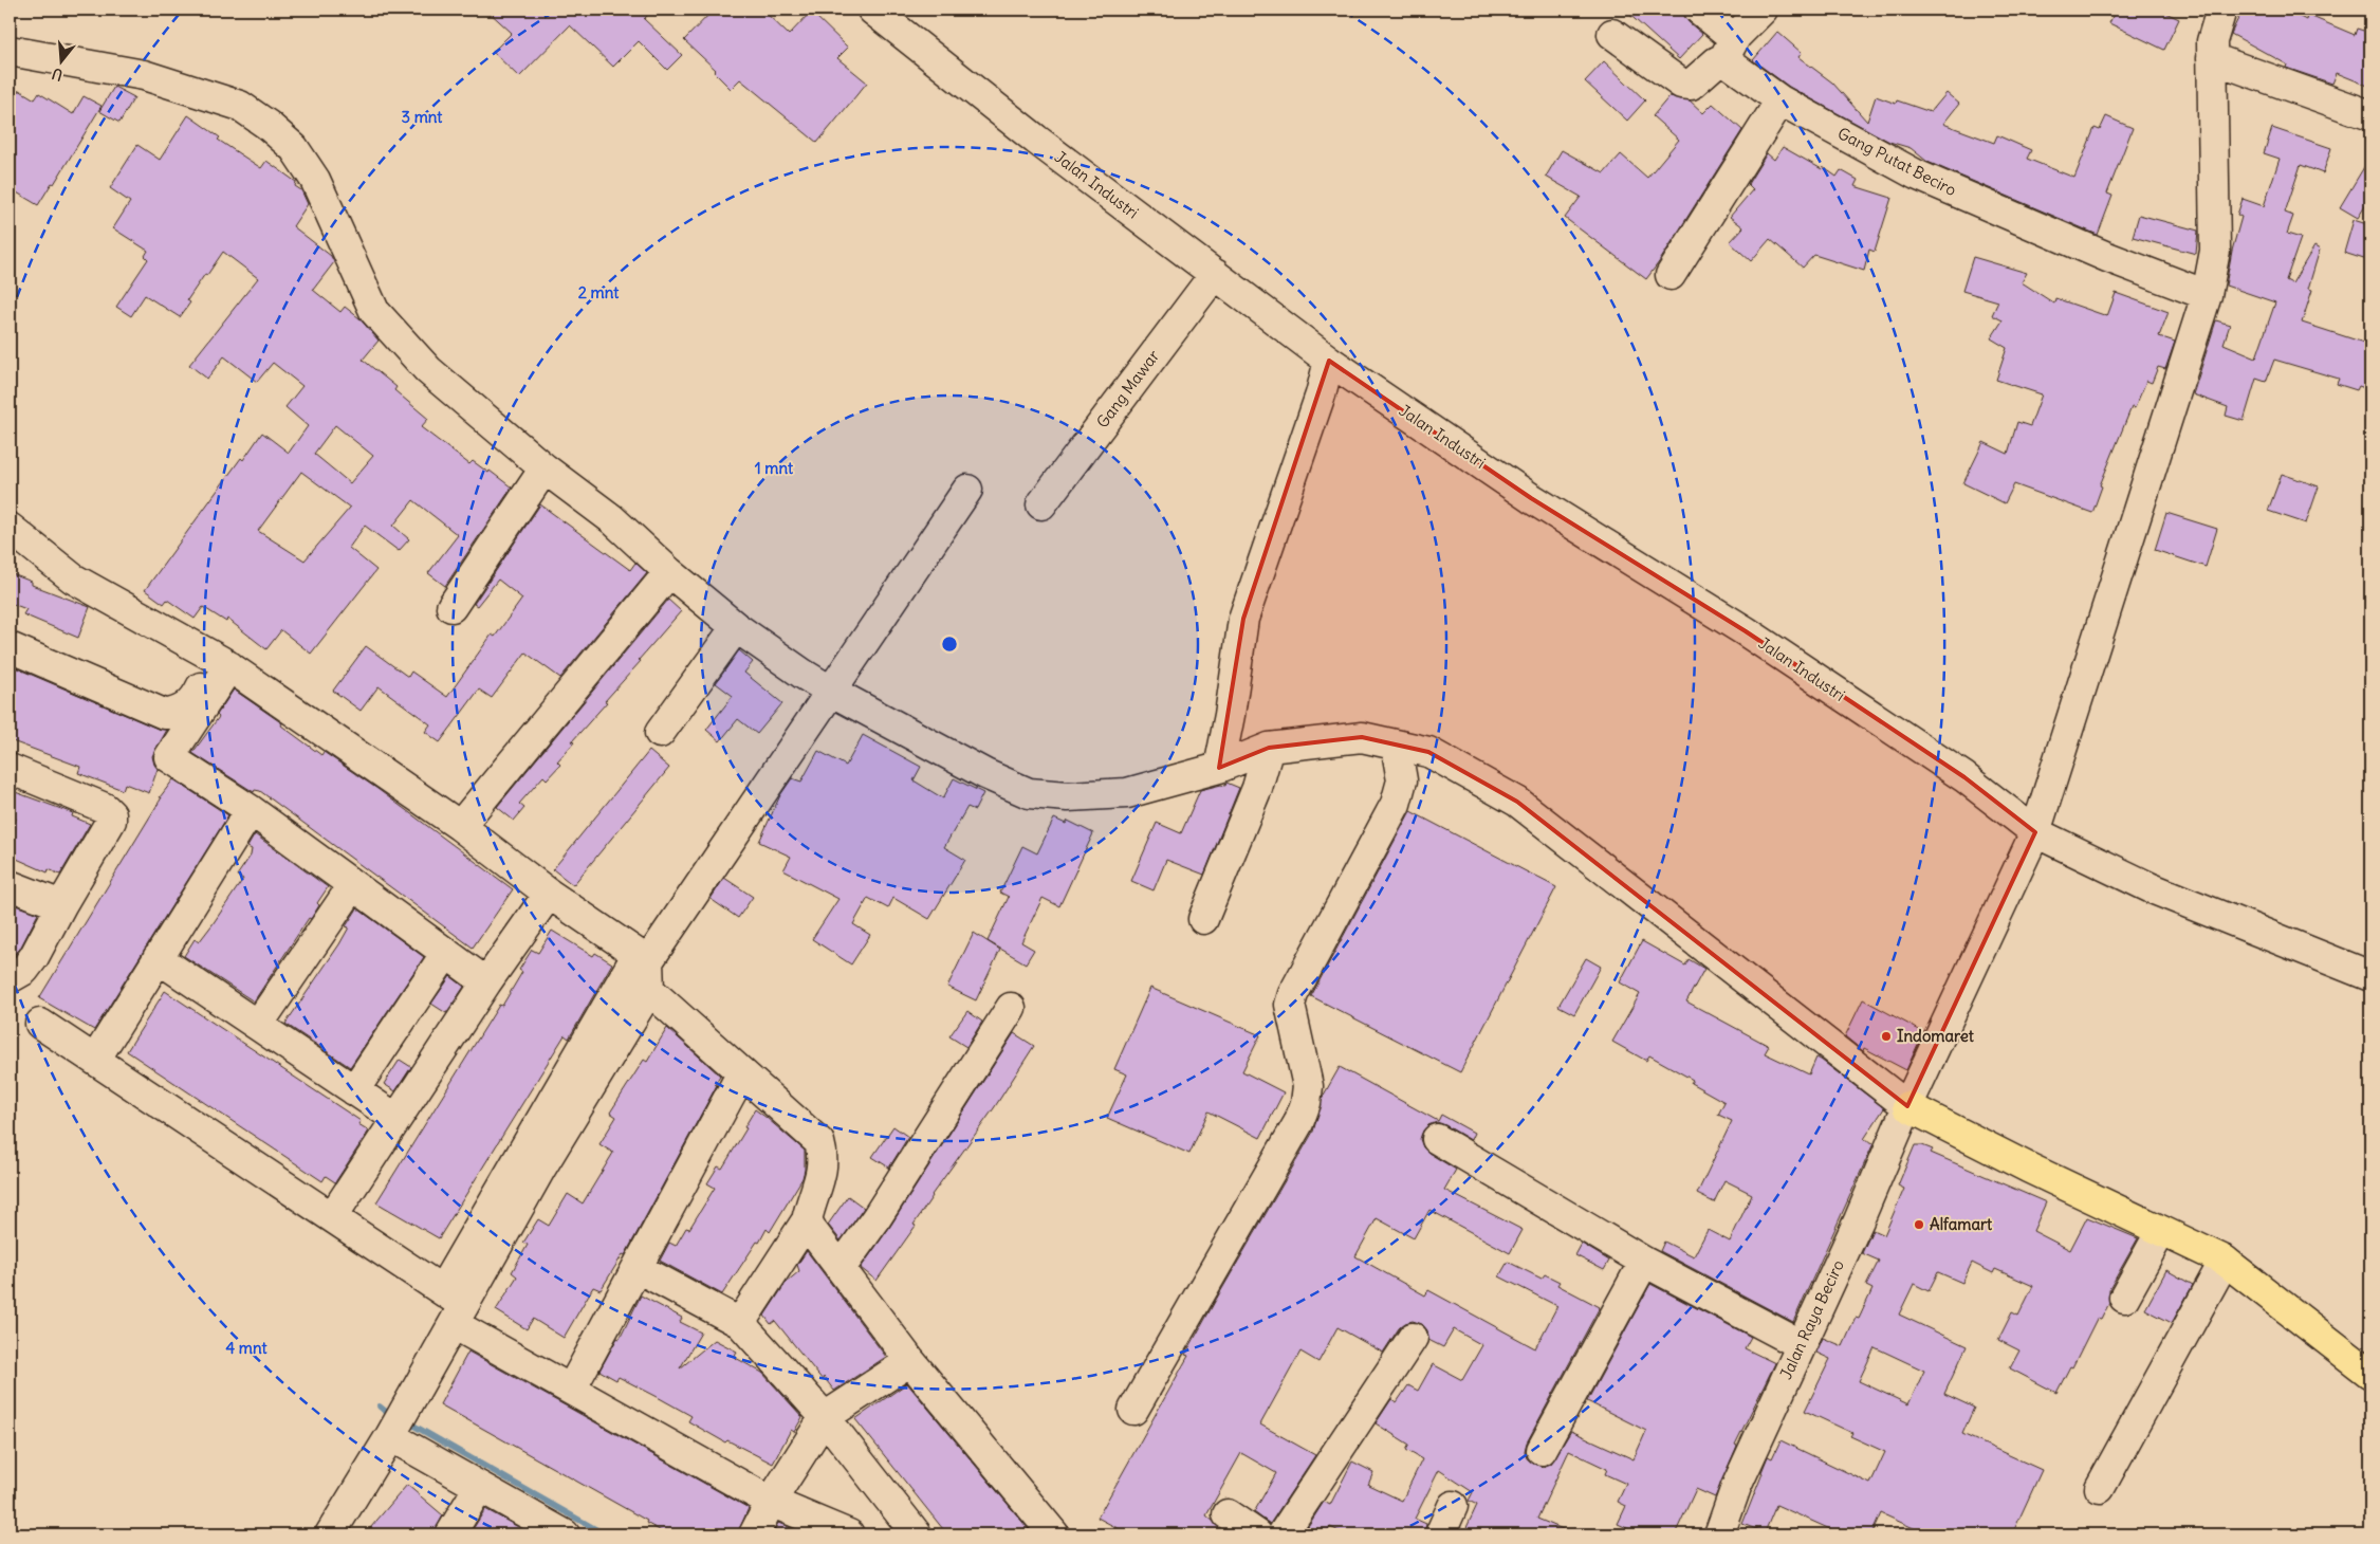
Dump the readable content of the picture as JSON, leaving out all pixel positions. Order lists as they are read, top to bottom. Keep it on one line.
{"streets":{"street":["Gang Putat Beciro","Jalan Industri","Gang Mawar","Jalan Raya Beciro"]},"crossings":[["Gang Putat Beciro","Jalan Raya Beciro"],["Jalan Industri","Gang Mawar"],["Jalan Industri","Jalan Raya Beciro"]],"places":["Indomaret","Alfamart"],"north":"bottom","rings":["3 mnt","2 mnt","1 mnt","4 mnt"]}
